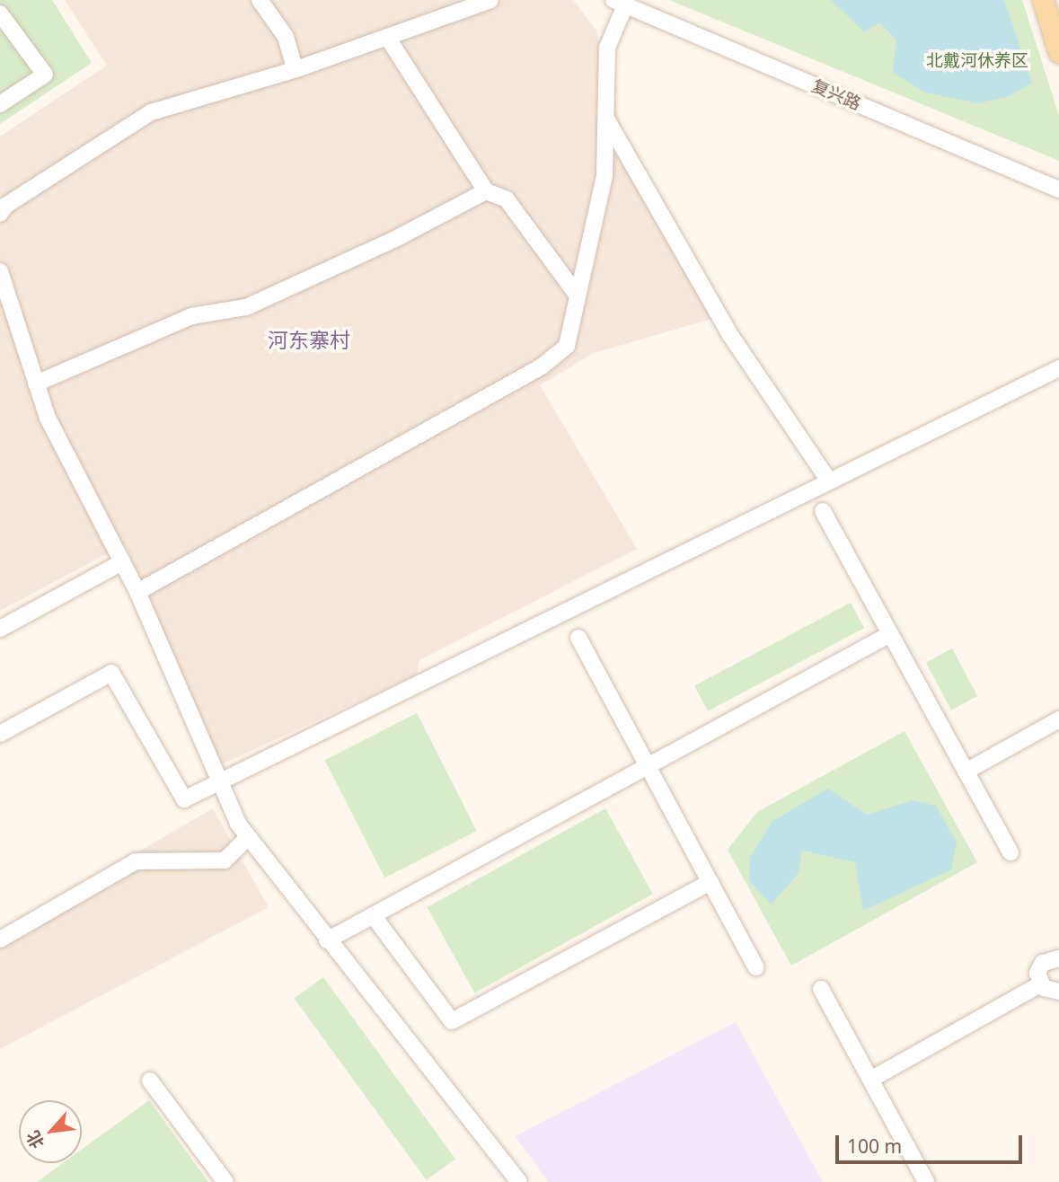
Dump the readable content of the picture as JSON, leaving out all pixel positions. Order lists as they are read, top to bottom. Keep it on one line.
{"streets":{"street":["复兴路"]},"districts":["河东寨村"],"parks":["北戴河休养区"],"scale_bar":"100 m","north":"bottom left"}
